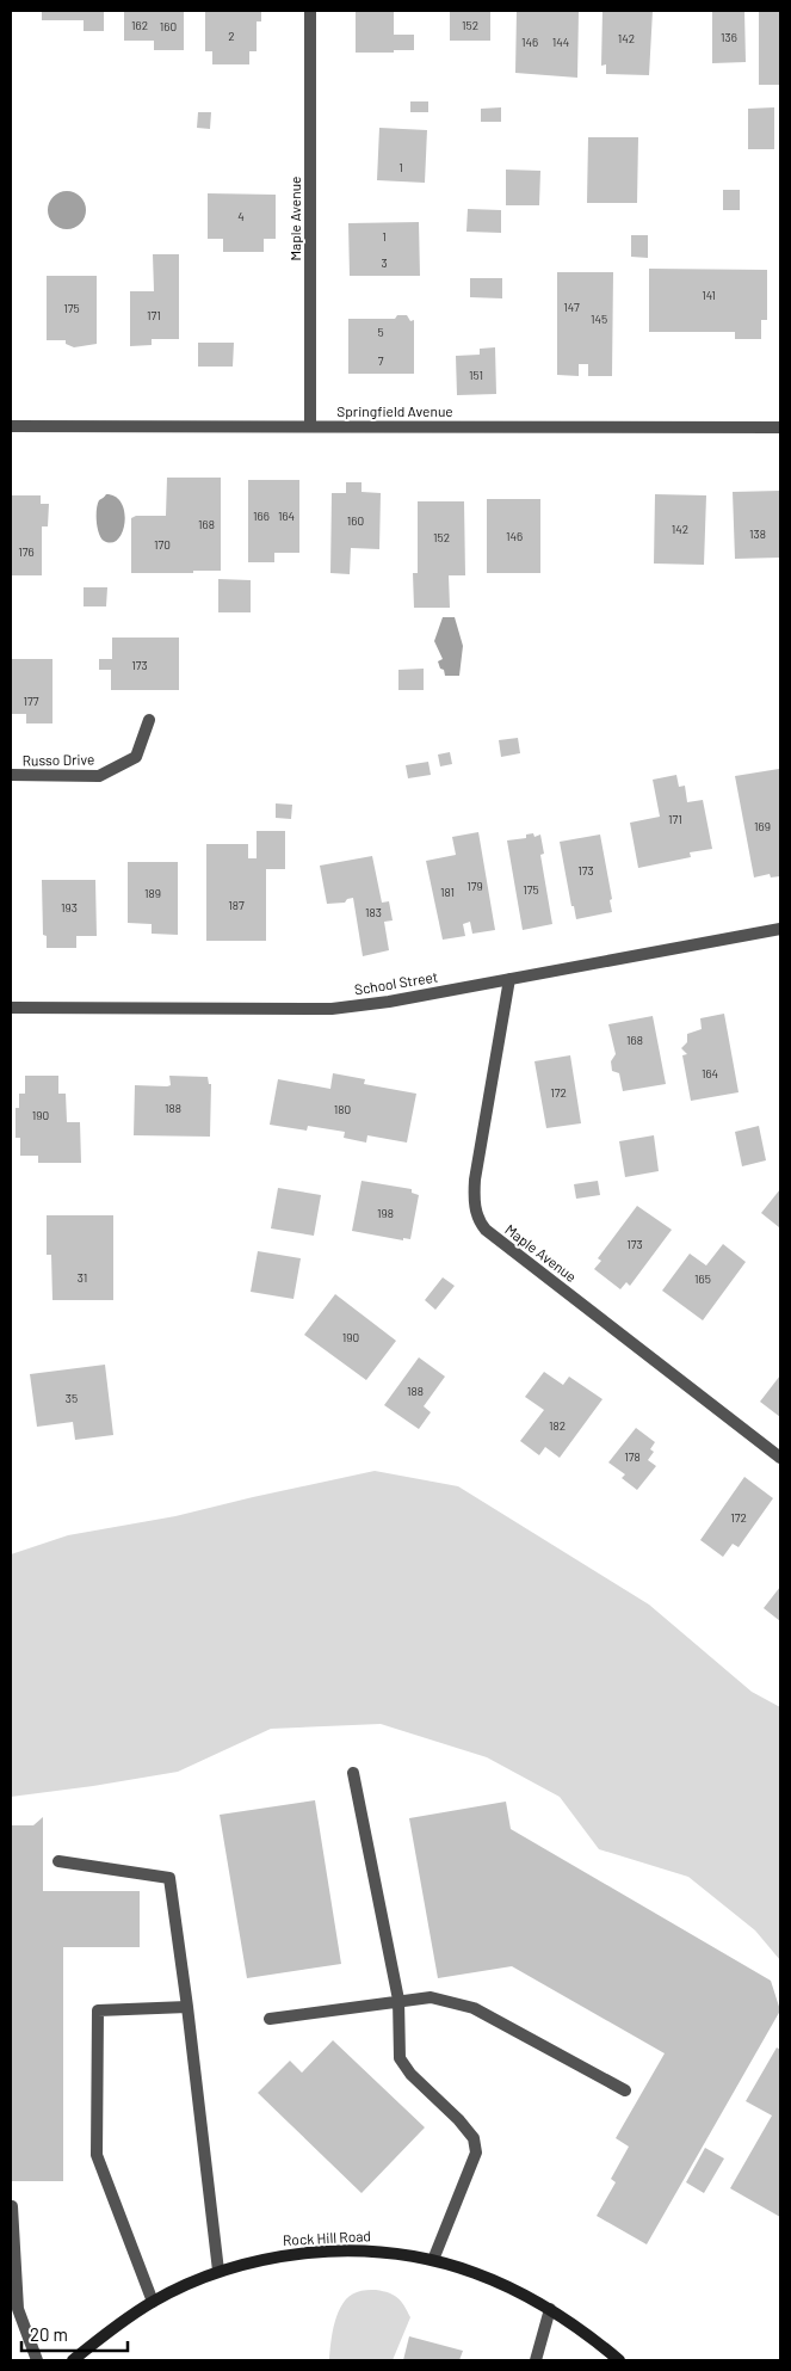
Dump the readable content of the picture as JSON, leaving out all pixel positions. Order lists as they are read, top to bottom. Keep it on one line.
{"streets":{"main road":["Rock Hill Road"],"street":["Maple Avenue","Springfield Avenue","Russo Drive","School Street"]},"crossings":[["Maple Avenue","Springfield Avenue"],["Maple Avenue","School Street"]],"house_numbers":["162","152","160","2","136","142","146","144","1","4","1","3","141","147","175","171","145","5","7","151","166","164","160","168","142","138","146","152","170","176","173","177","171","169","173","179","175","181","189","187","193","183","168","164","172","188","180","190","198","173","31","165","190","188","35","182","178","172"],"scale_bar":"20 m"}
